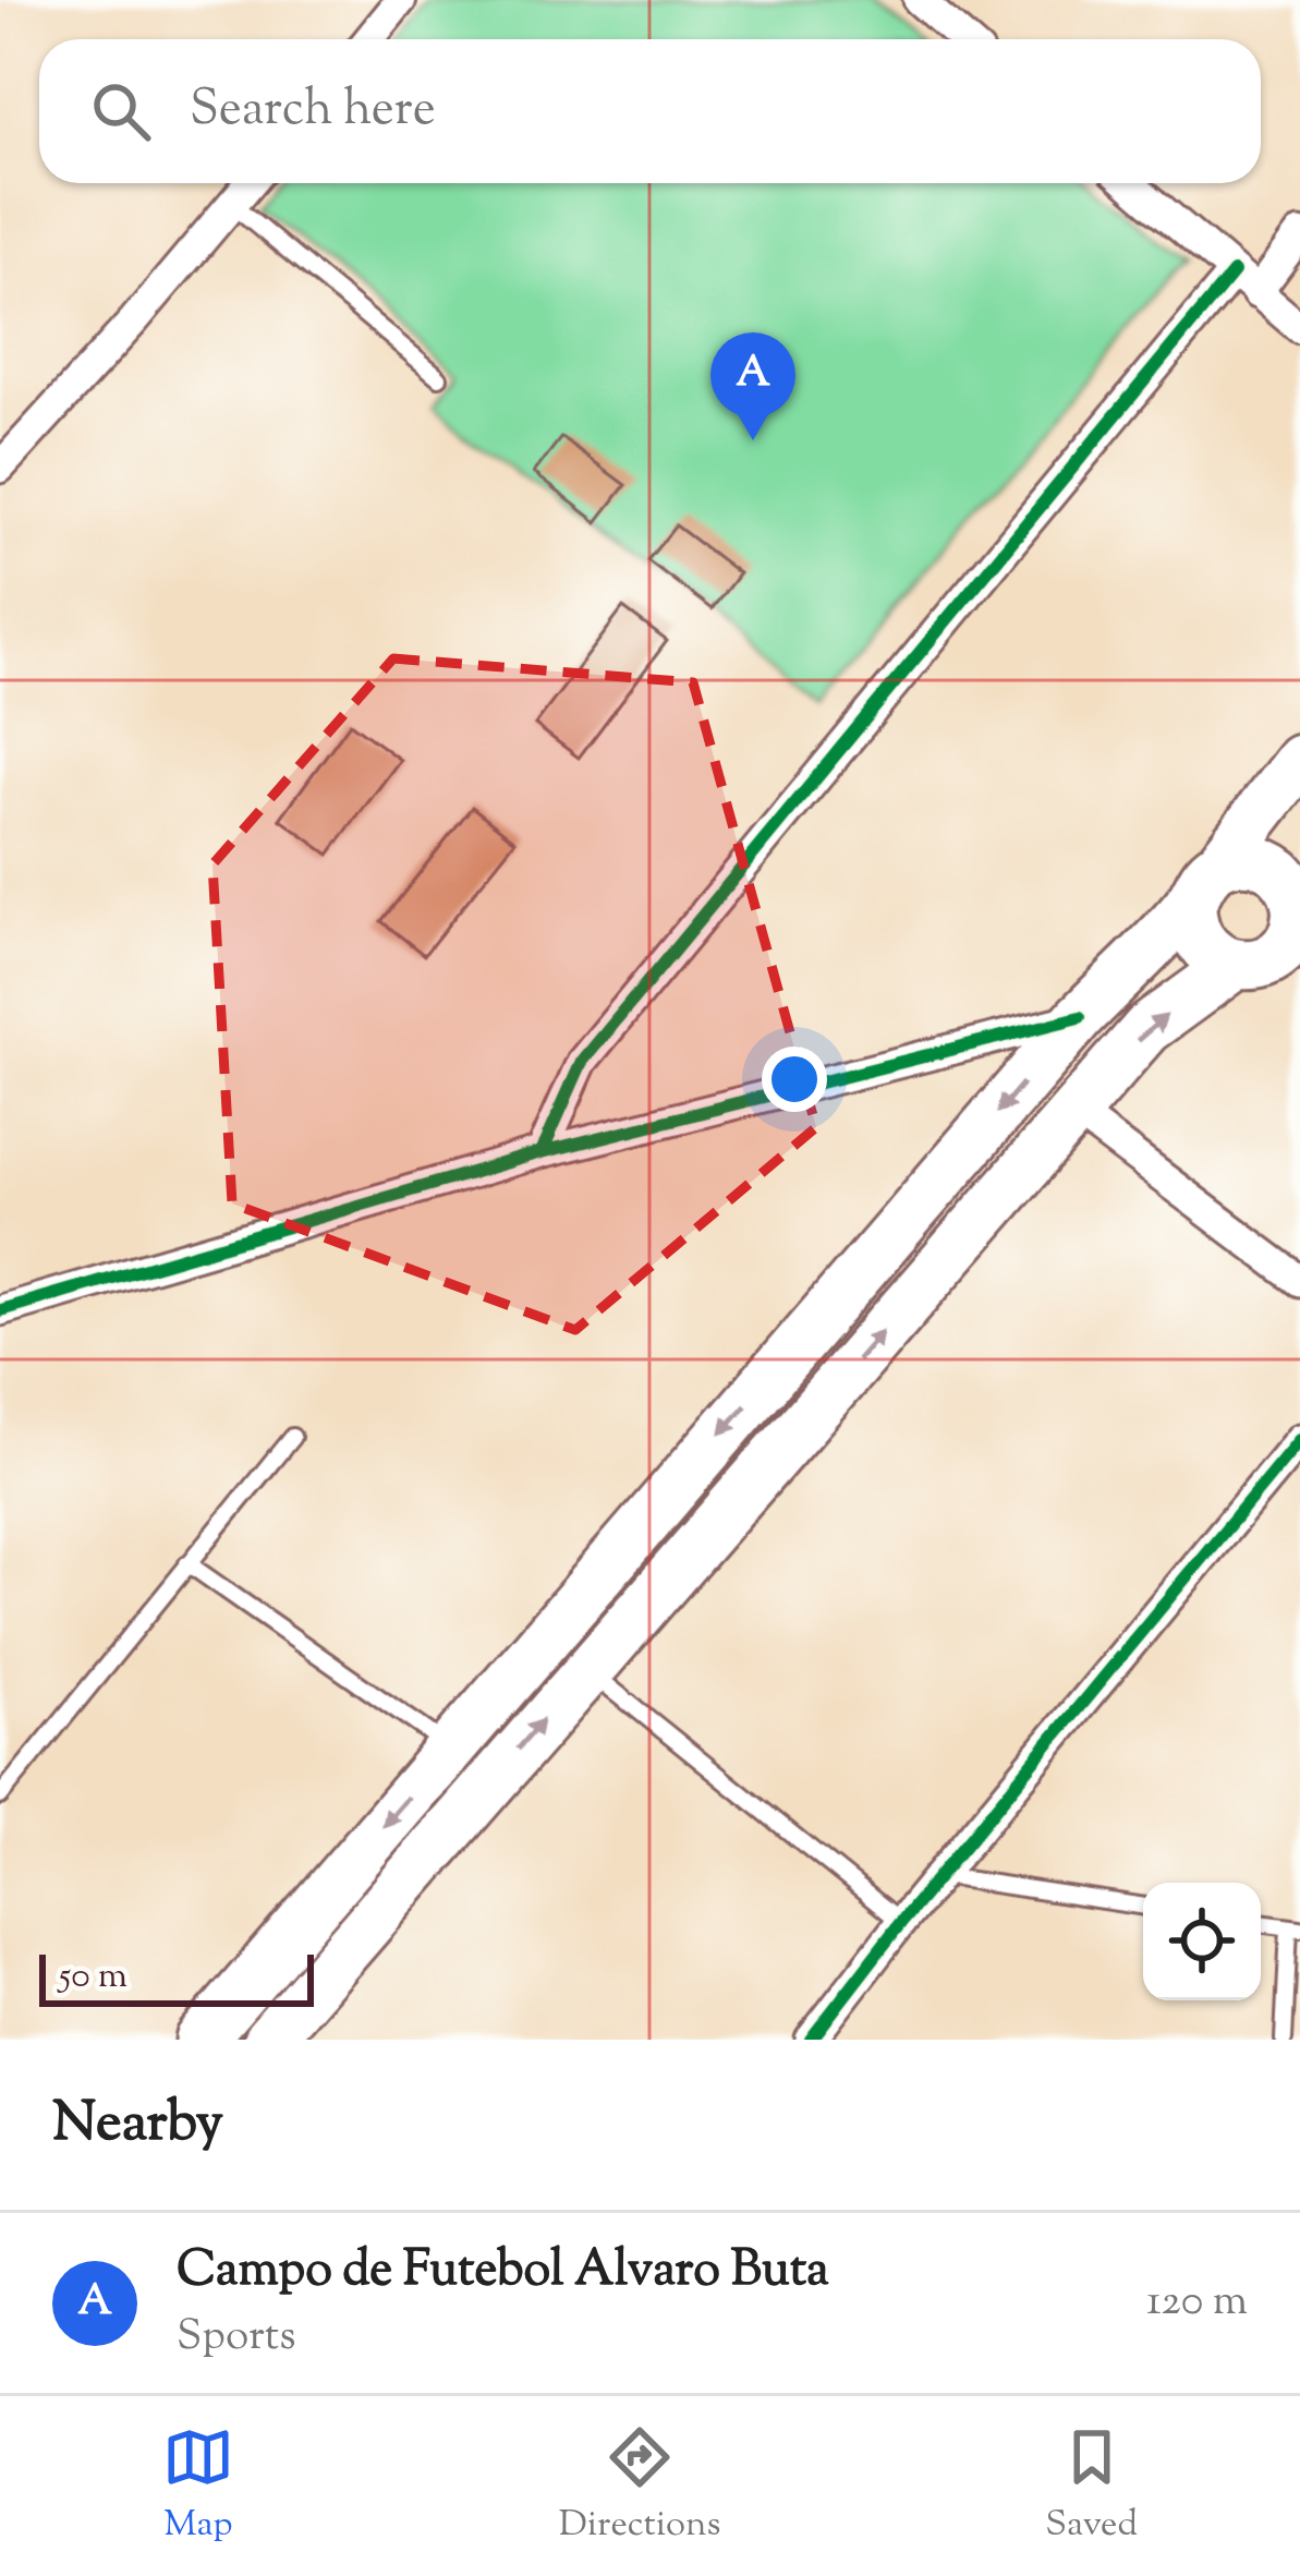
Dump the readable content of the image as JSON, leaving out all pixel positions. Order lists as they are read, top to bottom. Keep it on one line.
{"scale_bar":"50 m","page":{"search":"Search here","pins":"A","scale":"50 m","heading":"Nearby","list":[{"mark":"A","name":"Campo de Futebol Alvaro Buta","note":"Sports","value":"120 m"}],"nav":["Map","Directions","Saved"]}}
